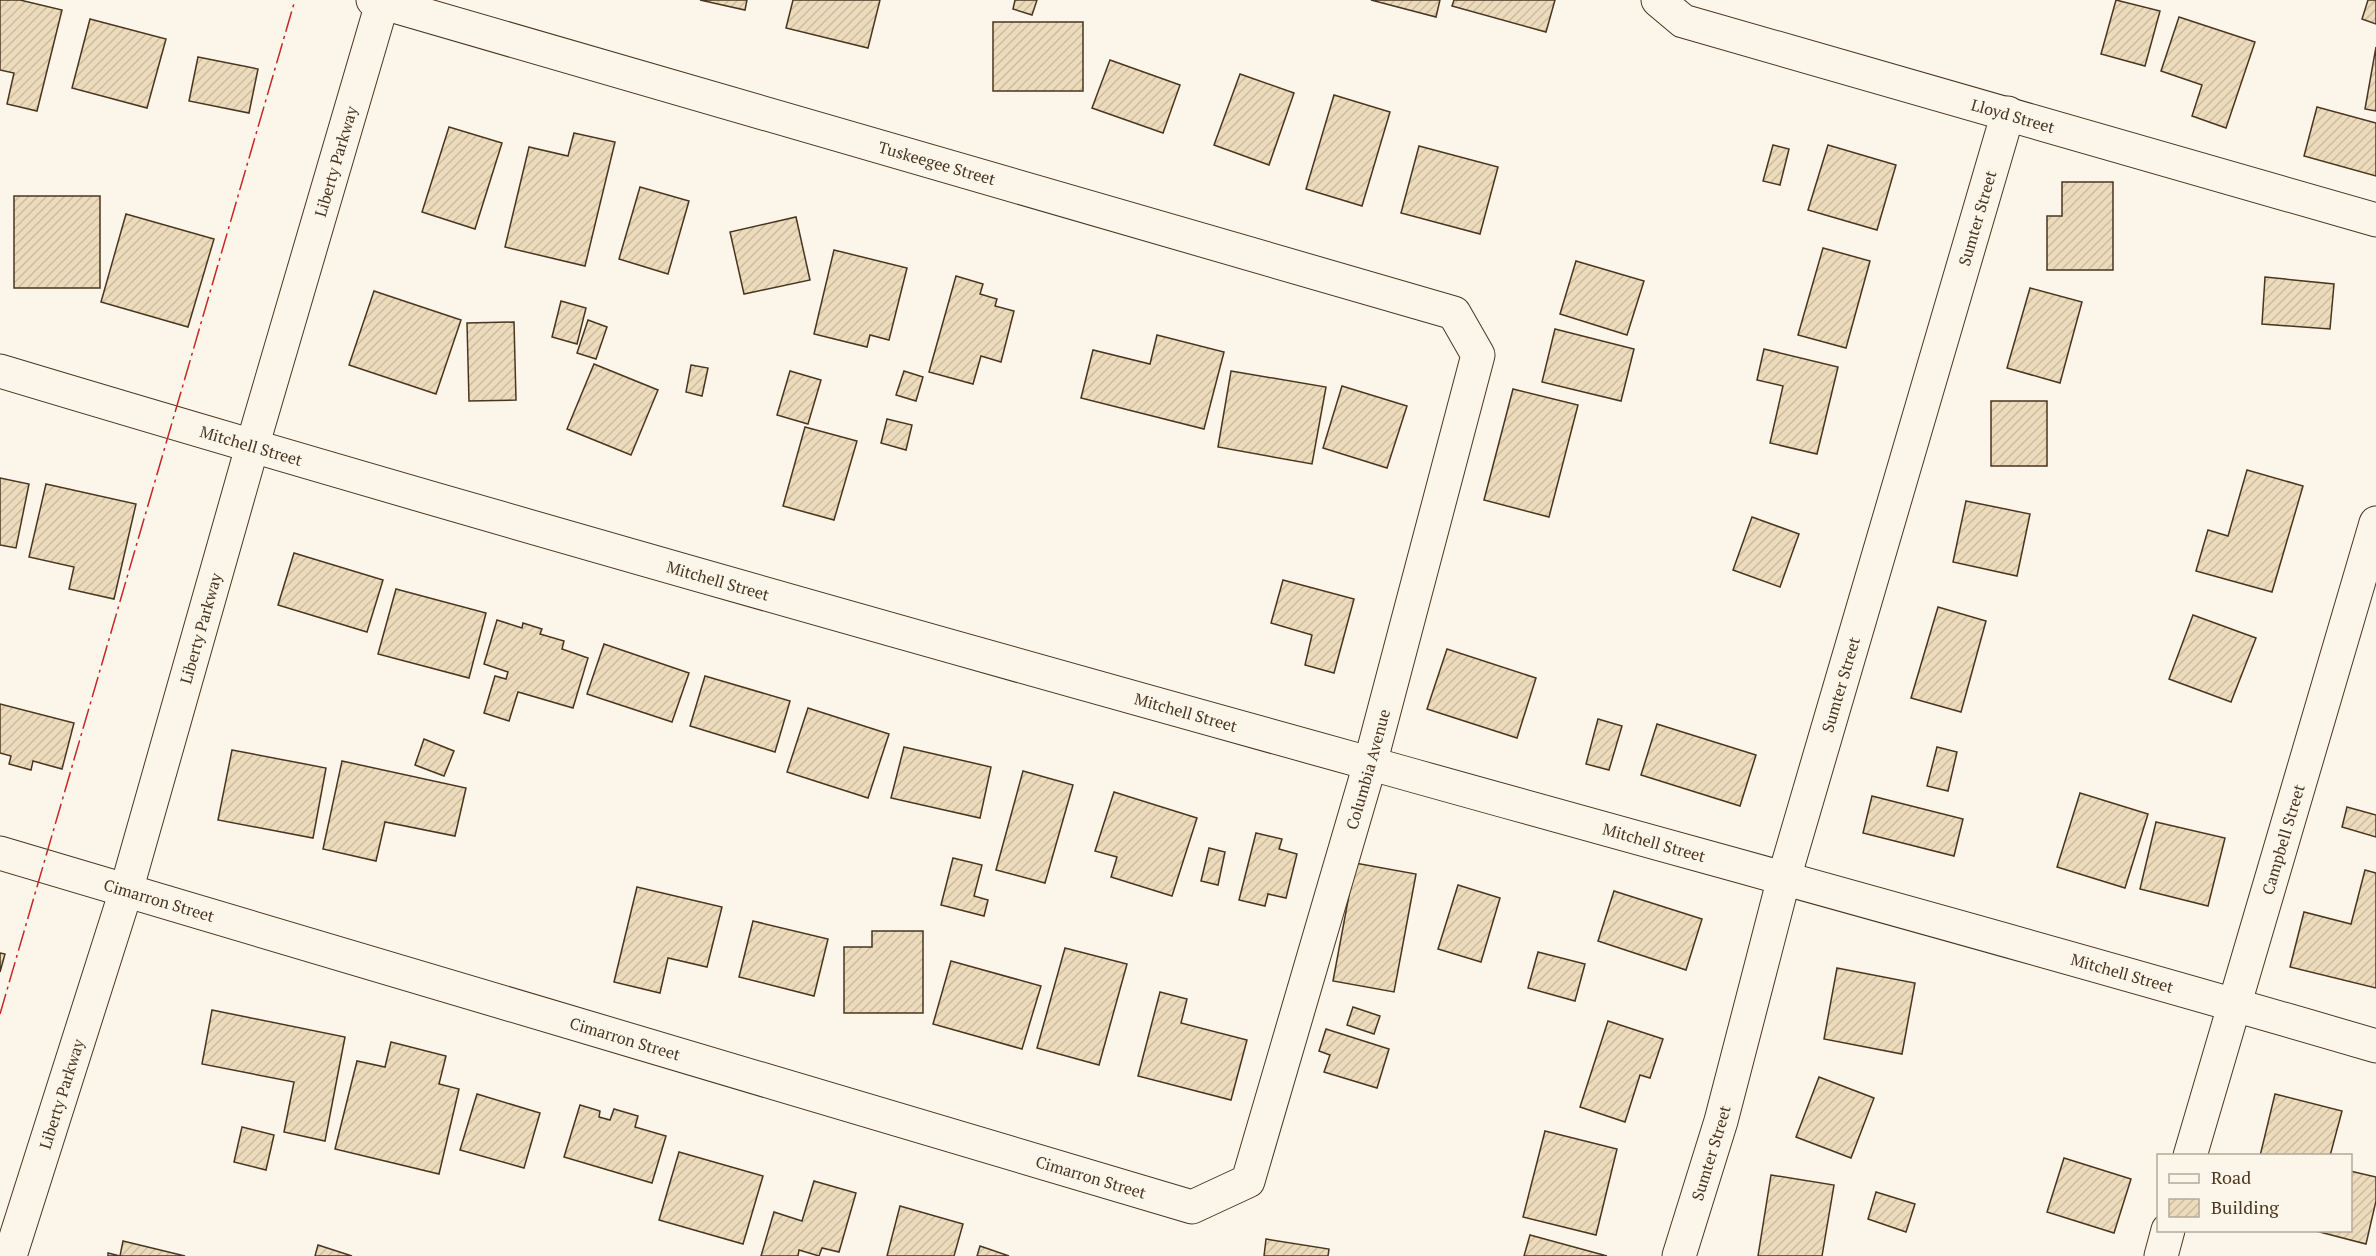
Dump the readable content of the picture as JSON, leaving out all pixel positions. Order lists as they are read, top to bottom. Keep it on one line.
{"streets":{"street":["Lloyd Street","Liberty Parkway","Tuskeegee Street","Sumter Street","Mitchell Street","Columbia Avenue","Campbell Street","Cimarron Street"]},"crossings":[["Lloyd Street","Sumter Street"],["Liberty Parkway","Tuskeegee Street"],["Liberty Parkway","Mitchell Street"],["Liberty Parkway","Cimarron Street"],["Tuskeegee Street","Columbia Avenue"],["Sumter Street","Mitchell Street"],["Mitchell Street","Columbia Avenue"],["Mitchell Street","Campbell Street"],["Columbia Avenue","Cimarron Street"]],"legend":["Road","Building"]}
